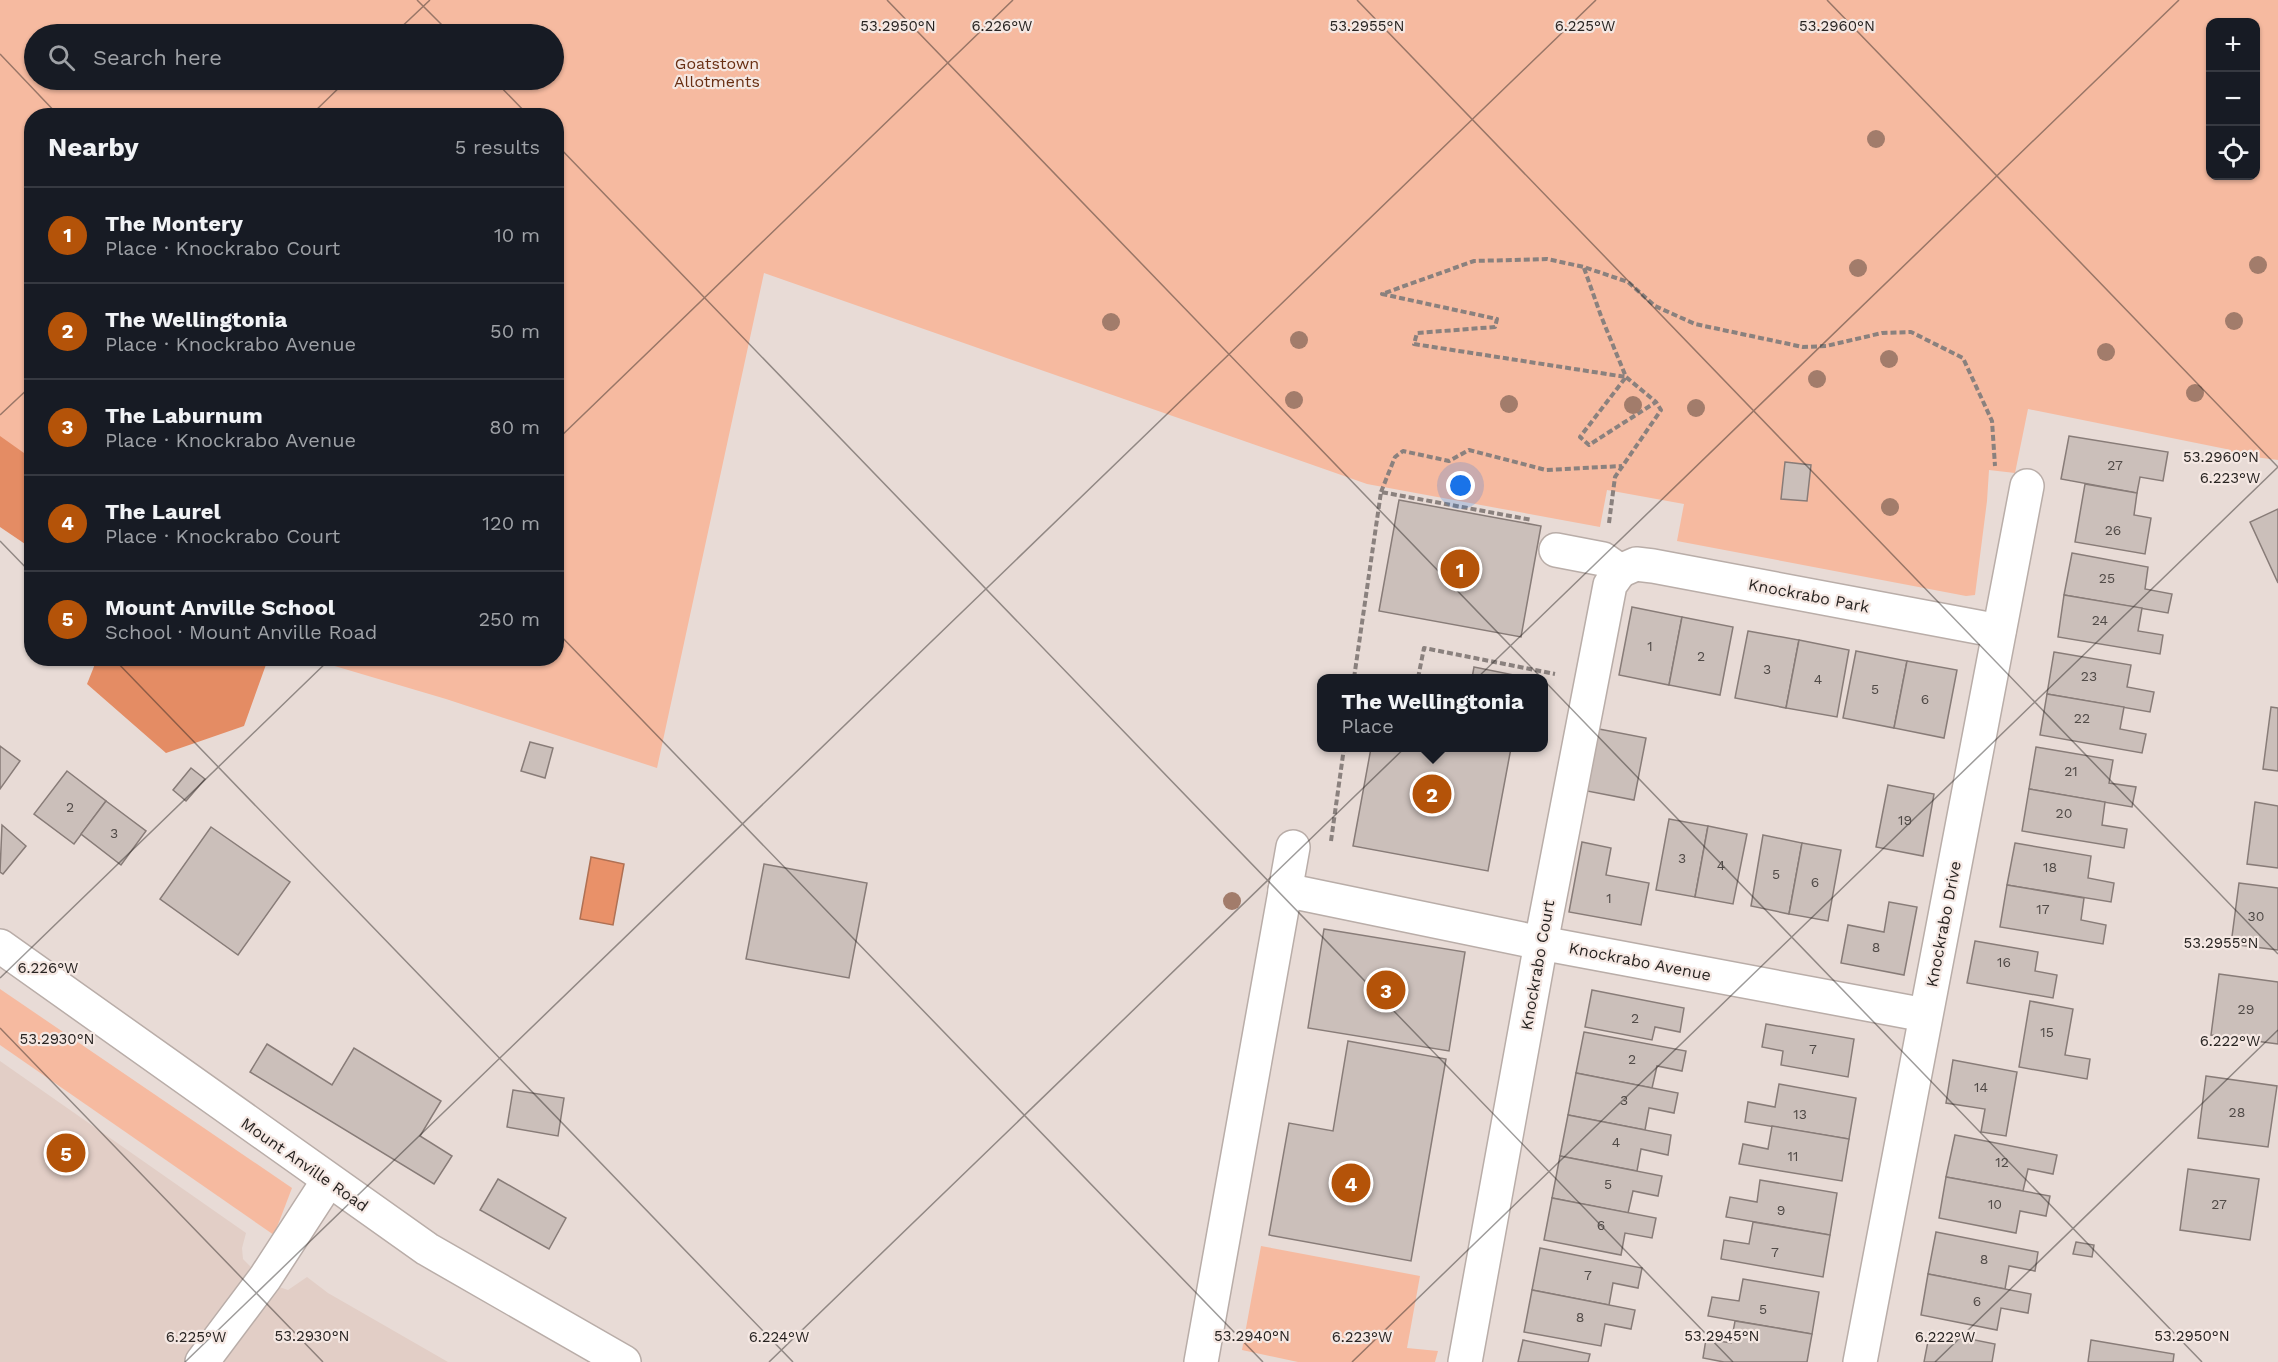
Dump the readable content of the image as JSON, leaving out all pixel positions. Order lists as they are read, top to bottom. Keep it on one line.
{"streets":{"street":["Knockrabo Park","Knockrabo Drive","Knockrabo Avenue","Knockrabo Court","Mount Anville Road"]},"crossings":[["Knockrabo Park","Knockrabo Drive"],["Knockrabo Park","Knockrabo Court"],["Knockrabo Drive","Knockrabo Avenue"],["Knockrabo Avenue","Knockrabo Court"]],"parks":["Goatstown Allotments"],"house_numbers":["27","26","25","24","1","2","3","23","4","5","6","22","21","2","20","19","3","3","4","18","5","6","1","17","30","8","16","29","2","15","7","2","14","3","28","13","4","11","12","5","10","27","9","6","7","8","7","6","5","8"],"page":{"map_buttons":["+","−"],"search":"Search here","heading":["Nearby","5 results"],"list":[{"mark":"1","name":"The Montery","note":"Place · Knockrabo Court","value":"10 m"},{"mark":"2","name":"The Wellingtonia","note":"Place · Knockrabo Avenue","value":"50 m"},{"mark":"3","name":"The Laburnum","note":"Place · Knockrabo Avenue","value":"80 m"},{"mark":"4","name":"The Laurel","note":"Place · Knockrabo Court","value":"120 m"},{"mark":"5","name":"Mount Anville School","note":"School · Mount Anville Road","value":"250 m"}],"pins":["1","2","3","5","4"],"popup":["The Wellingtonia","Place"]},"coordinates":["6.226°W","6.225°W","53.2960°N","53.2950°N","53.2955°N","6.223°W","53.2930°N","6.222°W","53.2940°N","53.2945°N","6.224°W"]}
